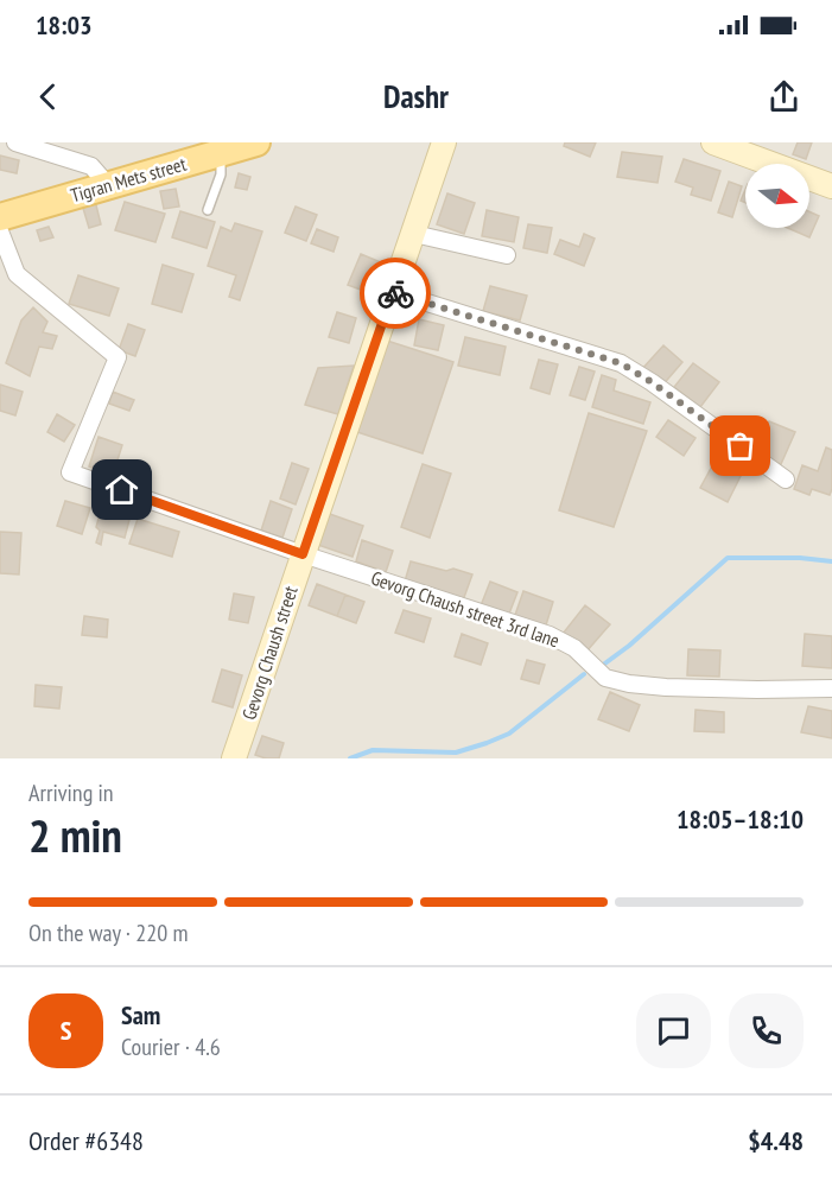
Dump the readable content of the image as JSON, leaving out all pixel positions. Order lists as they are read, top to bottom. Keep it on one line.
{"streets":{"main road":["Tigran Mets street","Gevorg Chaush street"],"street":["Gevorg Chaush street 3rd lane"]},"crossings":[["Gevorg Chaush street 3rd lane","Gevorg Chaush street"]],"north":"right","page":{"status":"18:03","header":"Dashr","heading":["2 min","Arriving in","18:05–18:10"],"panel":["Sam","Courier · 4.6","Order #6348","$4.48"],"bar":"On the way · 220 m","round":"S"}}
